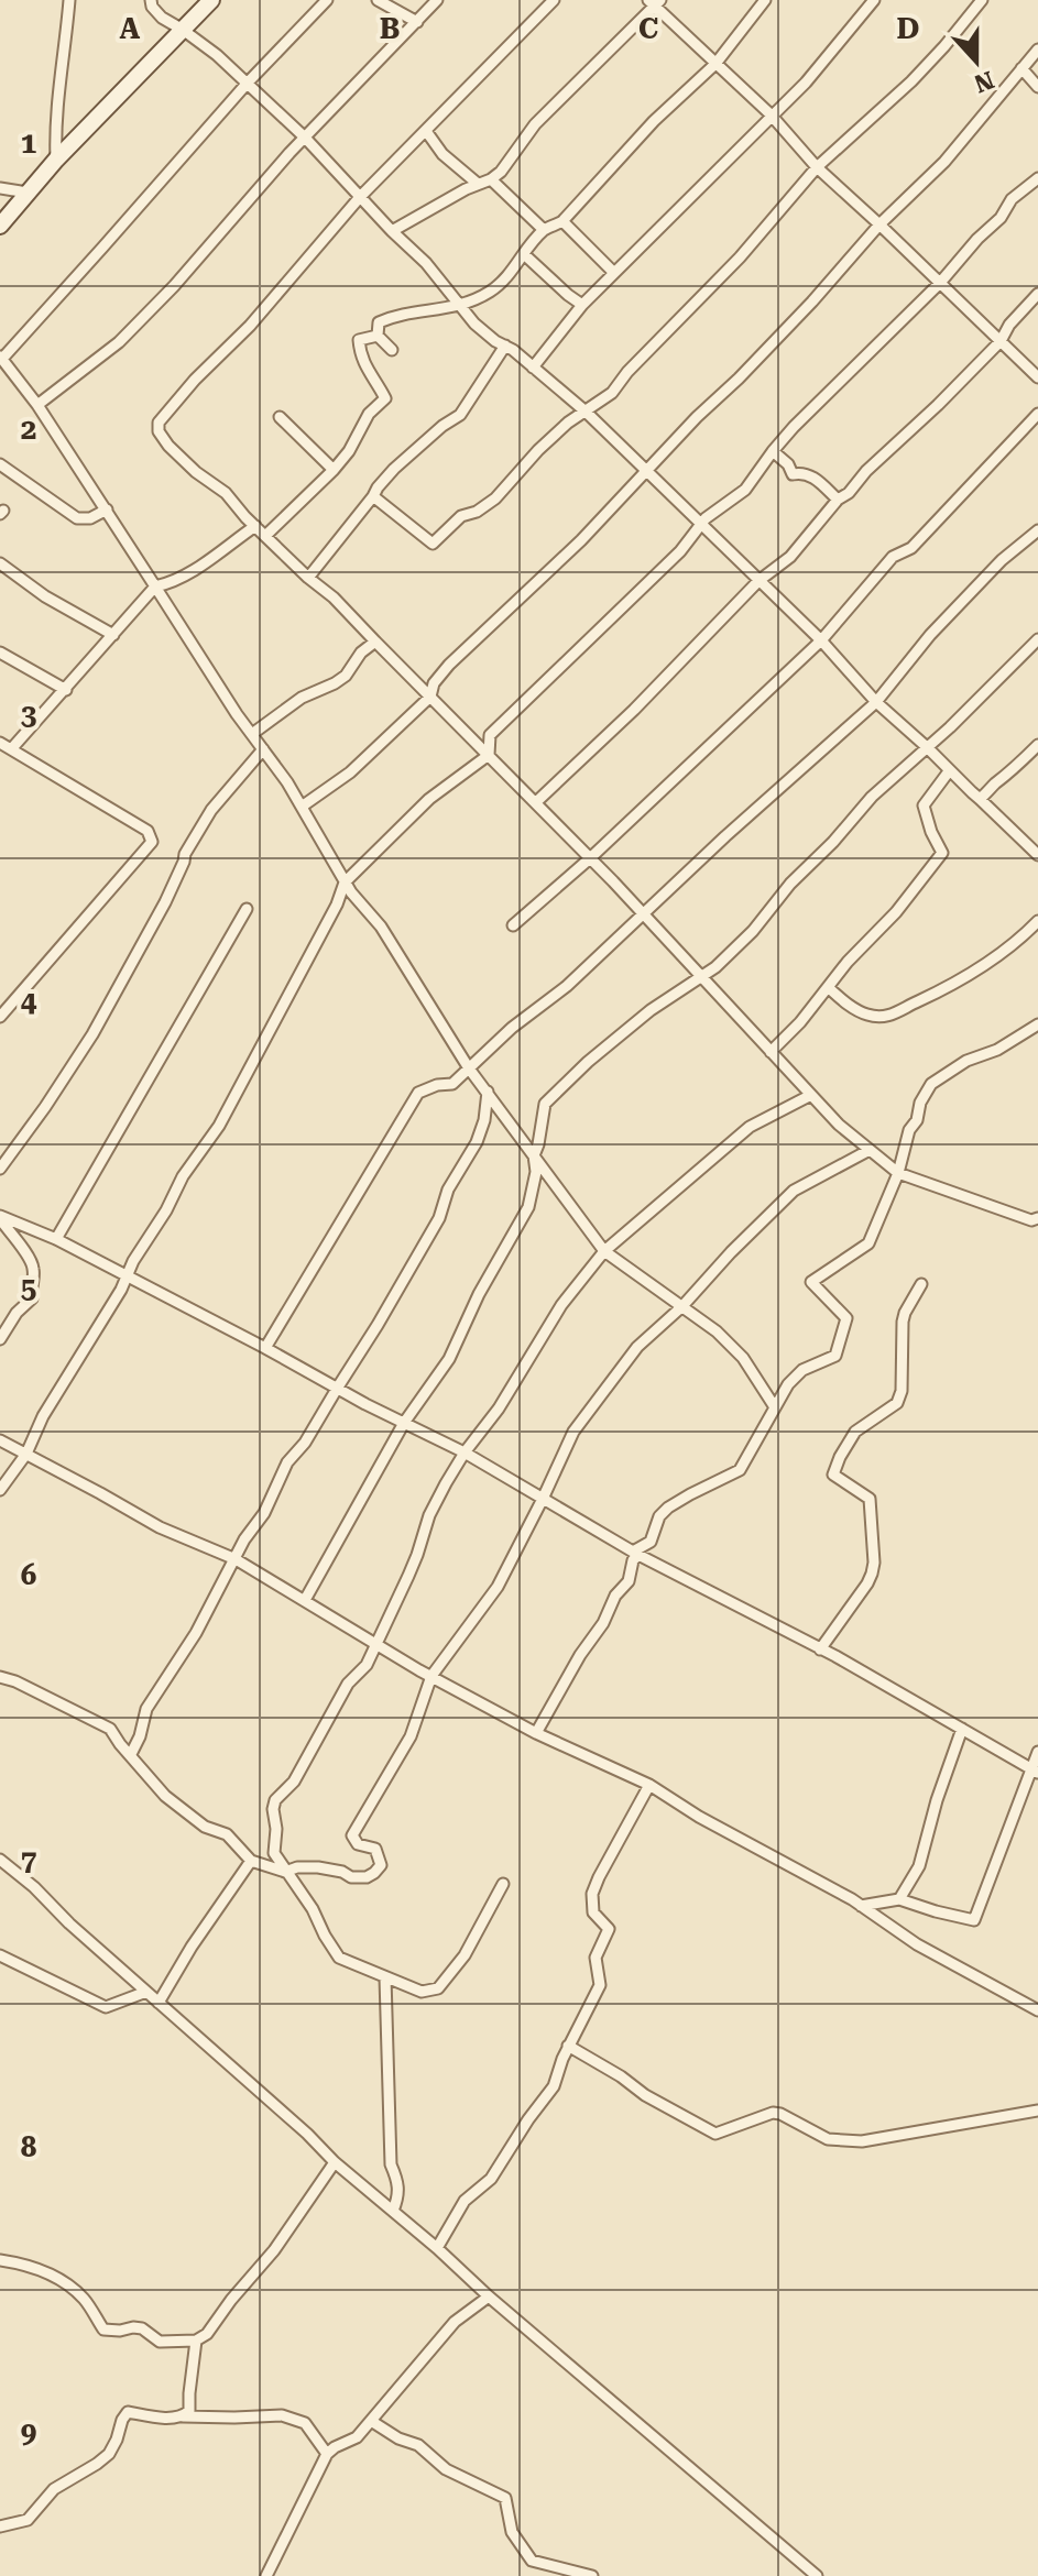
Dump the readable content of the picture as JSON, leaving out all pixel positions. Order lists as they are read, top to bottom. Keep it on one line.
{"north":"bottom","grid":{"columns":["A","B","C","D"],"rows":["1","2","3","4","5","6","7","8","9"]}}
